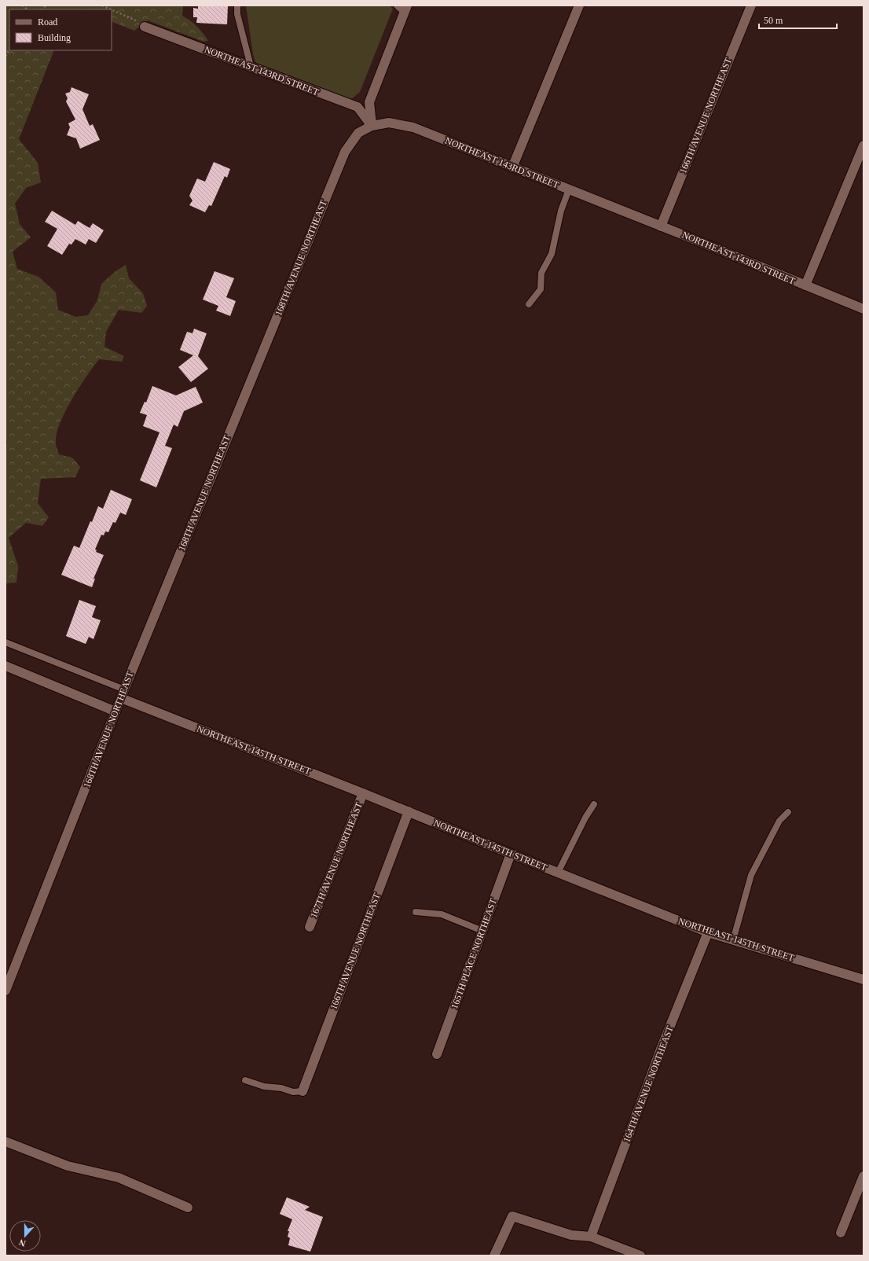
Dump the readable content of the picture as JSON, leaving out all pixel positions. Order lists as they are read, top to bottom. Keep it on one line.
{"streets":{"street":["NORTHEAST 143RD STREET","166TH AVENUE NORTHEAST","168TH AVENUE NORTHEAST","NORTHEAST 145TH STREET","167TH AVENUE NORTHEAST","165TH PLACE NORTHEAST","164TH AVENUE NORTHEAST"]},"crossings":[["NORTHEAST 143RD STREET","166TH AVENUE NORTHEAST"],["NORTHEAST 143RD STREET","168TH AVENUE NORTHEAST"],["166TH AVENUE NORTHEAST","NORTHEAST 145TH STREET"],["168TH AVENUE NORTHEAST","NORTHEAST 145TH STREET"],["NORTHEAST 145TH STREET","167TH AVENUE NORTHEAST"],["NORTHEAST 145TH STREET","165TH PLACE NORTHEAST"],["NORTHEAST 145TH STREET","164TH AVENUE NORTHEAST"]],"legend":["Road","Building"],"scale_bar":"50 m","north":"bottom"}
